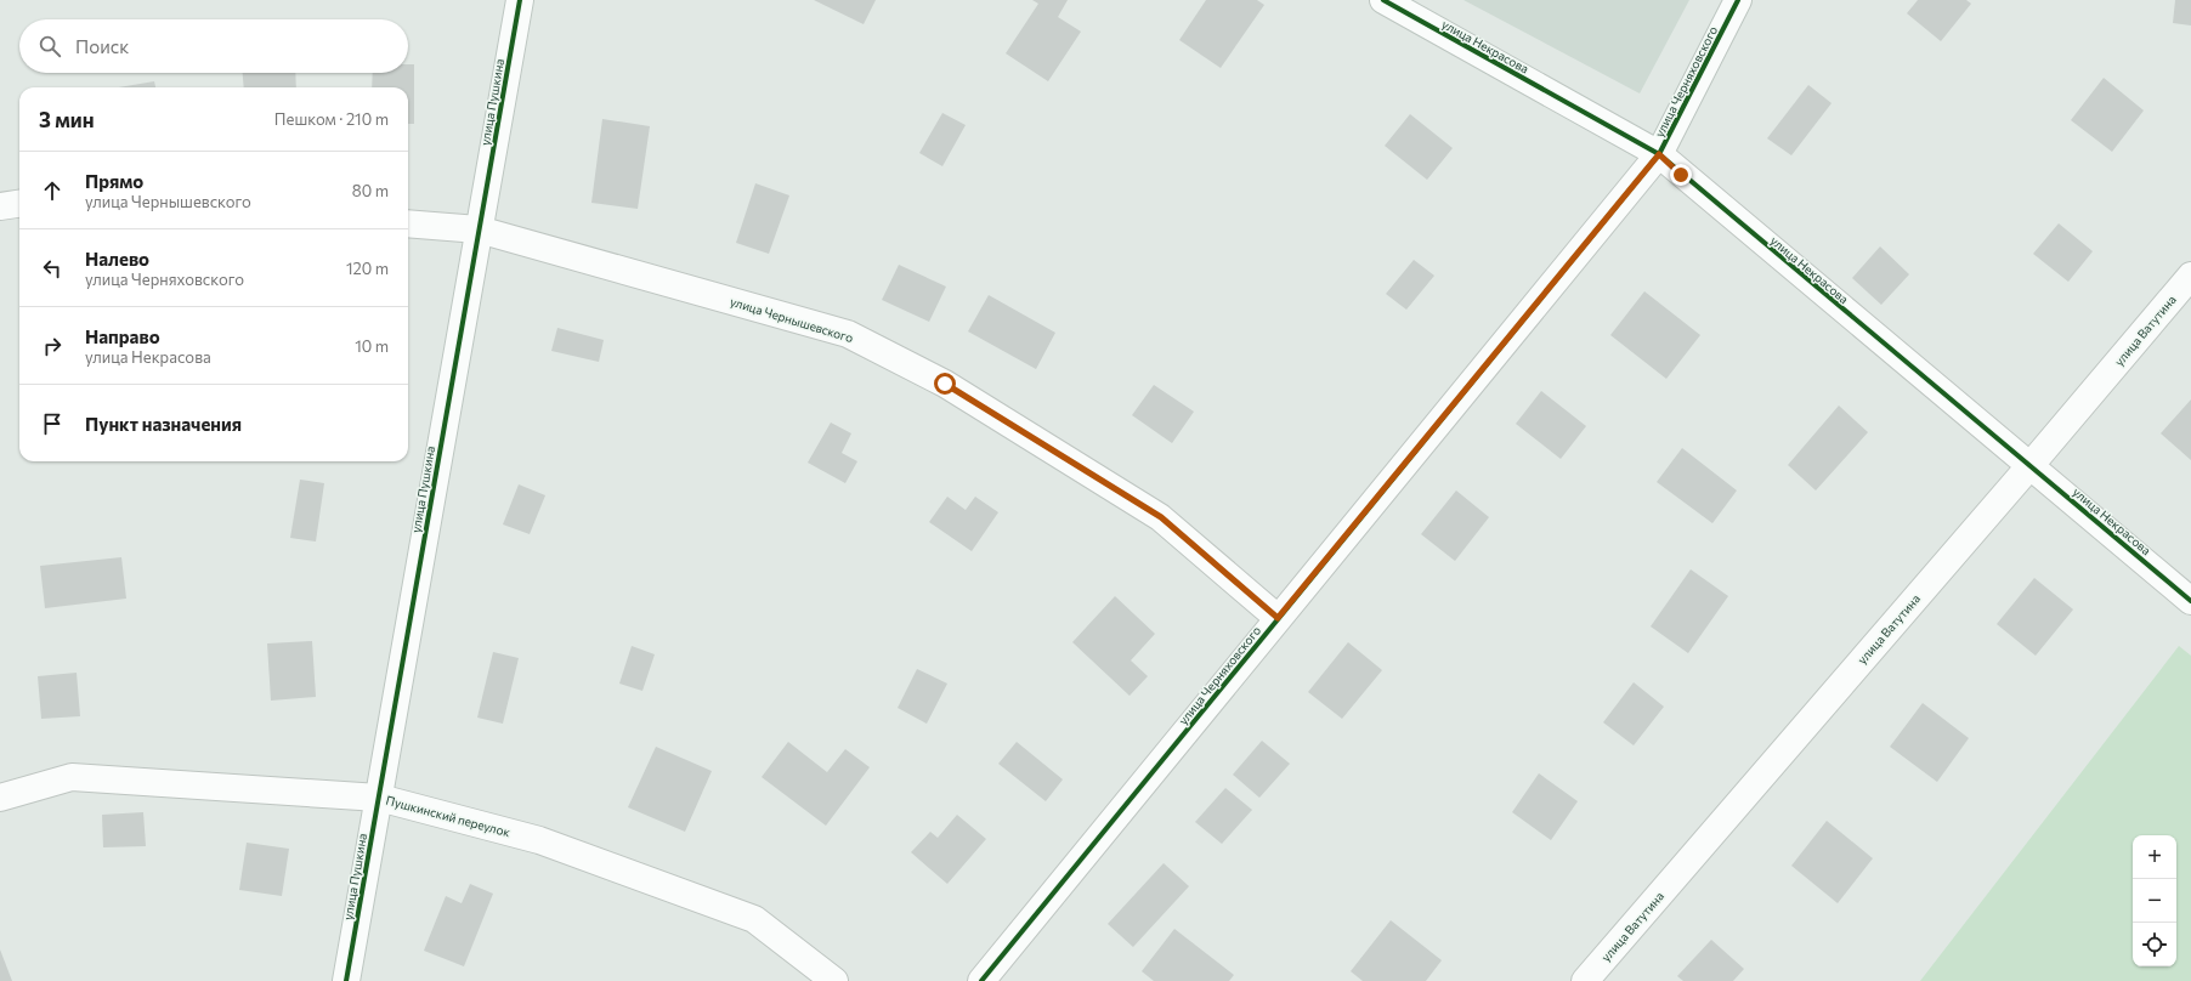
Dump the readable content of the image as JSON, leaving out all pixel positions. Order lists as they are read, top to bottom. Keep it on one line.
{"streets":{"street":["улица Некрасова","улица Черняховского","улица Пушкина","улица Чернышевского","улица Ватутина","Пушкинский переулок"]},"crossings":[["улица Некрасова","улица Черняховского"],["улица Некрасова","улица Ватутина"],["улица Черняховского","улица Чернышевского"],["улица Пушкина","улица Чернышевского"],["улица Пушкина","Пушкинский переулок"]],"page":{"search":"Поиск","heading":["3 мин","Пешком · 210 m"],"list":[["Прямо","улица Чернышевского","80 m"],["Налево","улица Черняховского","120 m"],["Направо","улица Некрасова","10 m"],"Пункт назначения"],"map_buttons":["+","−"]}}
